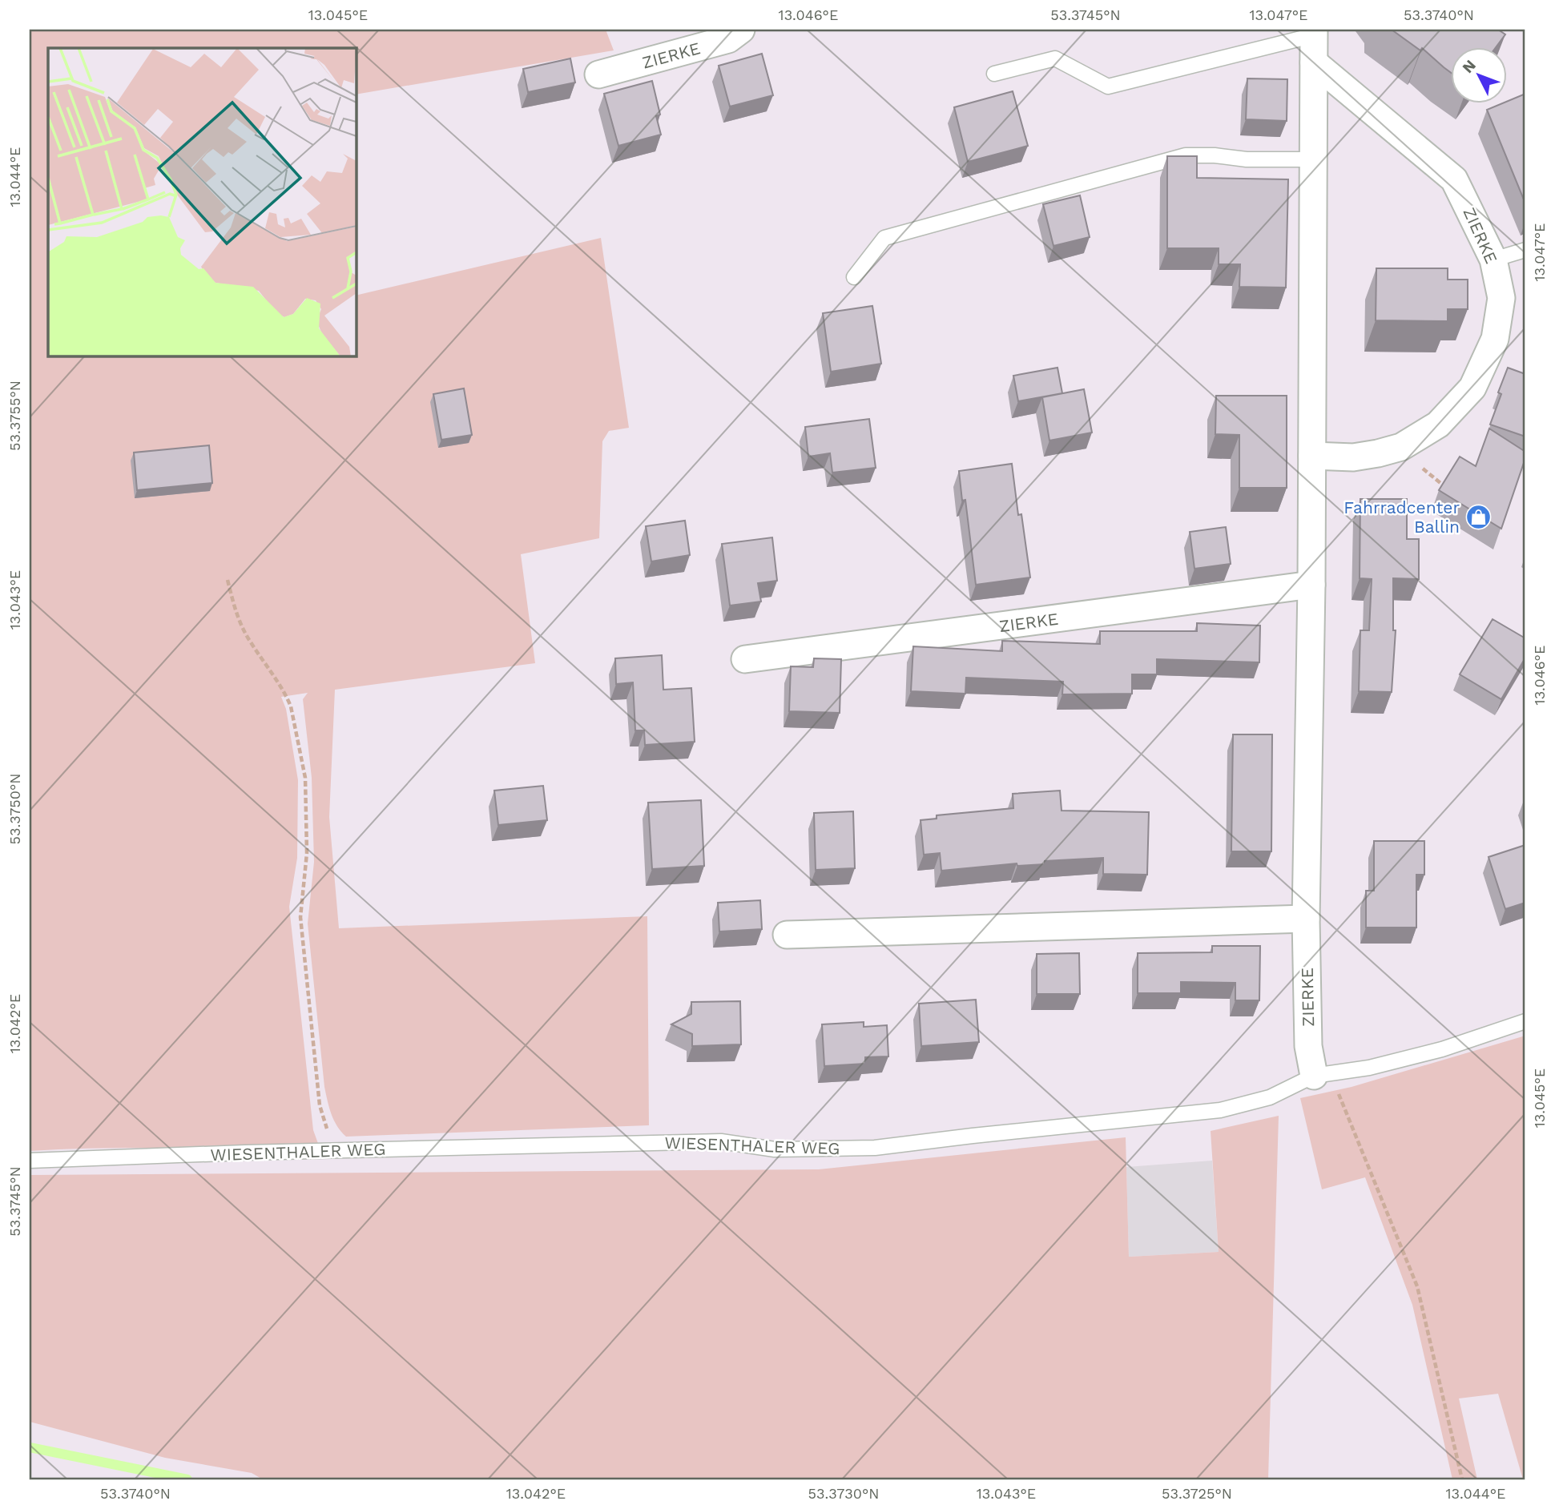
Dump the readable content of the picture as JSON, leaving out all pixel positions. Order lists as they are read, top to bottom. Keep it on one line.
{"streets":{"street":["ZIERKE"],"lane":["WIESENTHALER WEG"]},"crossings":[["ZIERKE","WIESENTHALER WEG"]],"places":{"shop":["Fahrradcenter Ballin"]},"north":"top left","coordinates":["13.045°E","13.046°E","53.3745°N","13.047°E","53.3740°N","13.044°E","53.3755°N","13.043°E","53.3750°N","13.042°E","53.3730°N","53.3725°N"]}
